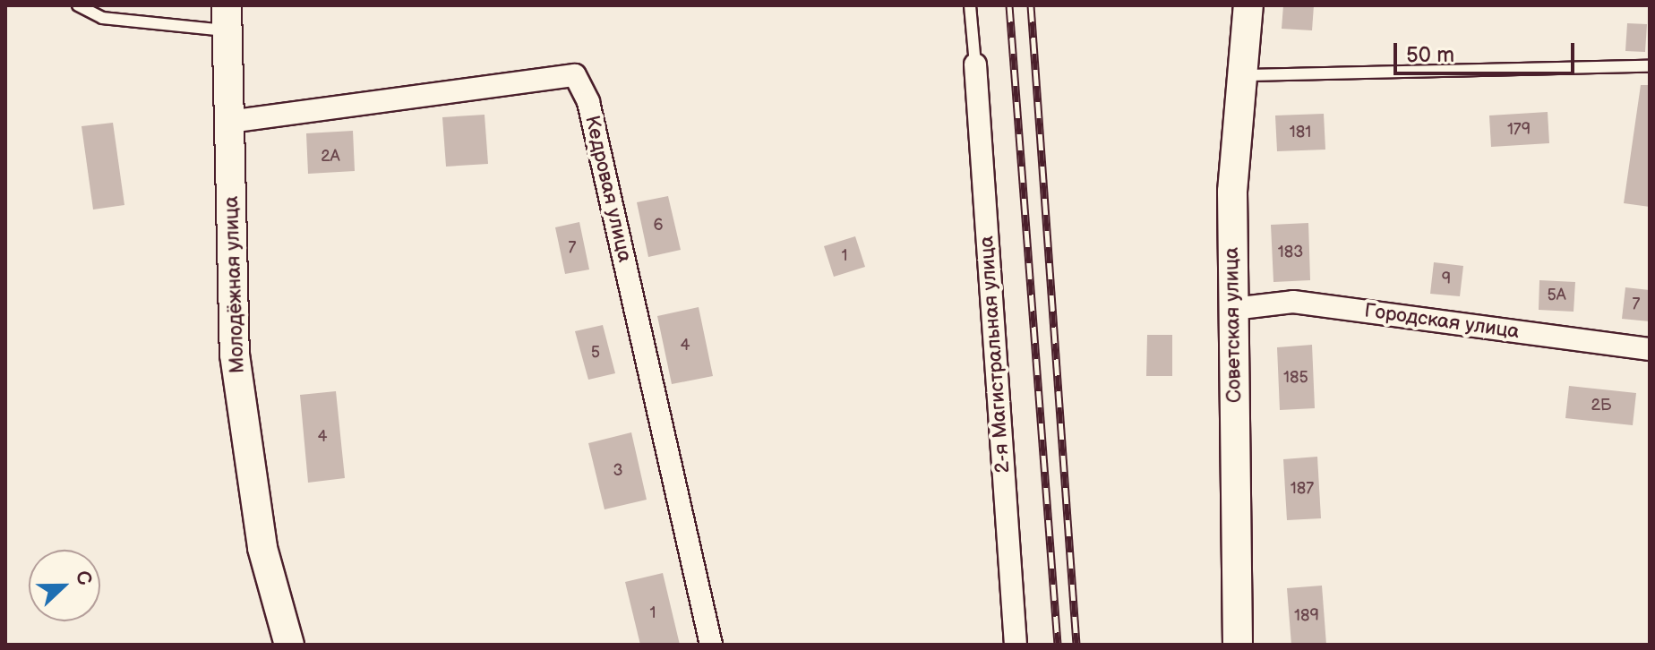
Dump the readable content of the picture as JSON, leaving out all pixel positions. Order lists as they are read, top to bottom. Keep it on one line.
{"streets":{"street":["Кедровая улица","Молодёжная улица","Городская улица","Советская улица","2-я Магистральная улица"]},"crossings":[["Кедровая улица","Молодёжная улица"],["Городская улица","Советская улица"]],"house_numbers":["179","181","2А","6","7","183","1","9","5А","7","4","5","185","2Б","4","3","187","1","189"],"scale_bar":"50 m","north":"right"}
